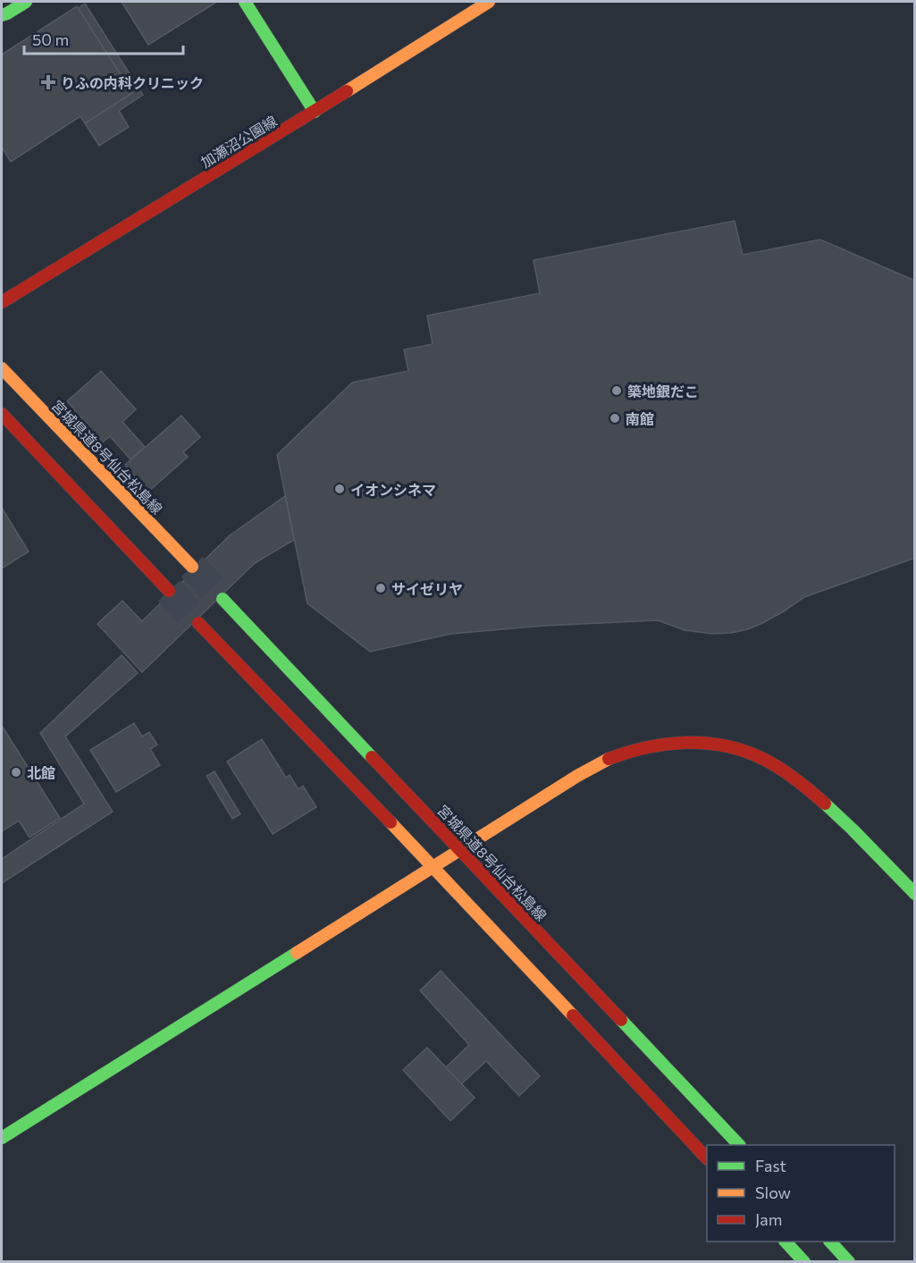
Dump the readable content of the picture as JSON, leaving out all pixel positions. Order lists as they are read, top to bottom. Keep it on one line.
{"streets":{"main road":["加瀬沼公園線","宮城県道8号仙台松島線"]},"places":{"health":["りふの内科クリニック"],"other":["築地銀だこ","南館","イオンシネマ","サイゼリヤ","北館"]},"legend":["Fast","Slow","Jam"],"scale_bar":"50 m"}
